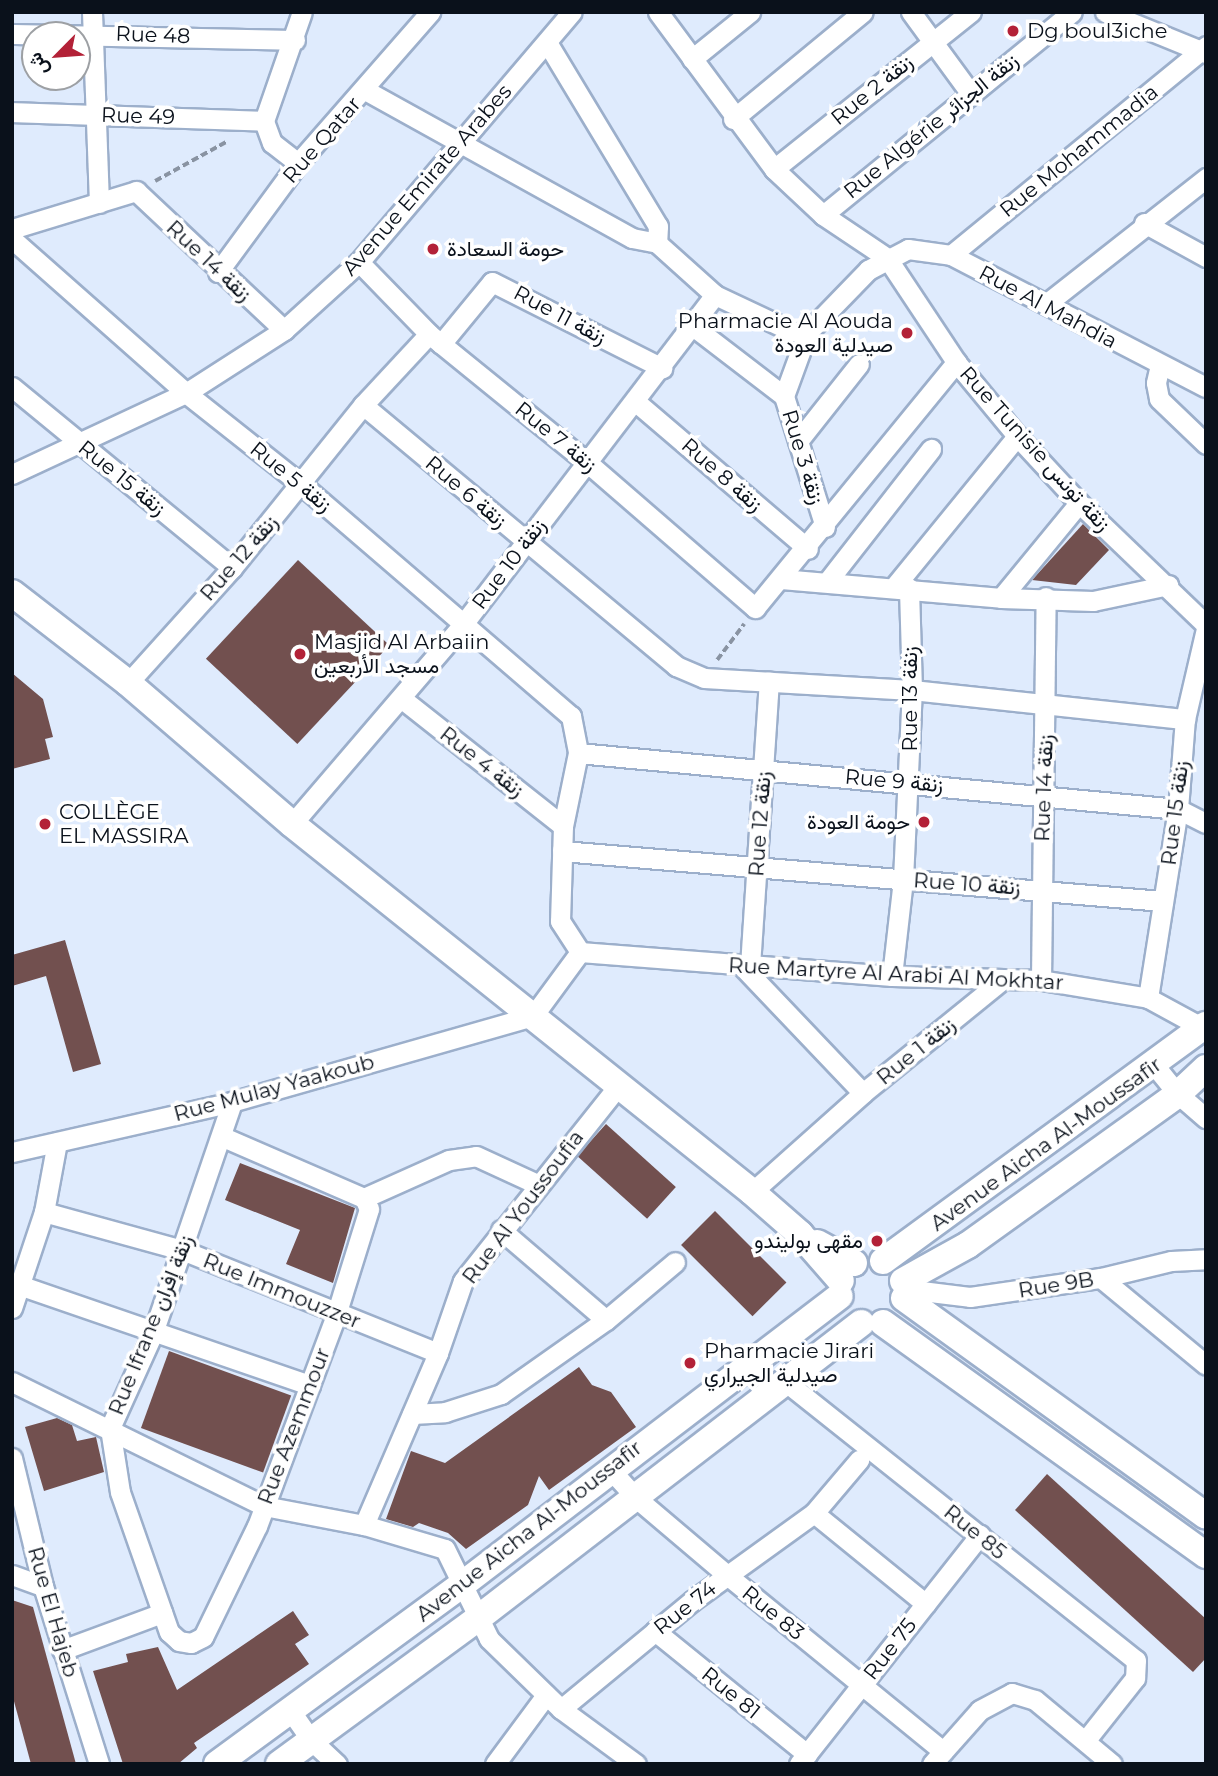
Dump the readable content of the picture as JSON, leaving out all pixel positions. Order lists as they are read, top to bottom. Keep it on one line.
{"streets":{"main road":["Avenue Aicha Al-Moussafir"],"street":["Rue 48","Rue 2 زنقة","Rue 49","Rue Algérie زنقة الجزائر","Rue Qatar","Rue Mohammadia","Avenue Emirate Arabes","Rue 14 زنقة","Rue Al Mahdia","Rue 11 زنقة","Rue 7 زنقة","Rue Tunisie زنقة تونس","Rue 3 زنقة","Rue 8 زنقة","Rue 5 زنقة","Rue 15 زنقة","Rue 6 زنقة","Rue 12 زنقة","Rue 10 زنقة","Rue 13 زنقة","Rue 4 زنقة","Rue 9 زنقة","Rue Martyre Al Arabi Al Mokhtar","Rue 1 زنقة","Rue Mulay Yaakoub","Rue Al Youssoufia","Rue 9B","Rue Immouzzer","Rue Ifrane زنقة إفران","Rue Azemmour","Rue 85","Rue 74","Rue El Hajeb","Rue 83","Rue 75","Rue 81"]},"crossings":[["Rue 2 زنقة","Rue Tunisie زنقة تونس"],["Rue Algérie زنقة الجزائر","Rue Tunisie زنقة تونس"],["Rue Qatar","Rue 14 زنقة"],["Rue Mohammadia","Rue Al Mahdia"],["Avenue Emirate Arabes","Rue 14 زنقة"],["Avenue Emirate Arabes","Rue 7 زنقة"],["Avenue Emirate Arabes","Rue 5 زنقة"],["Avenue Emirate Arabes","Rue 15 زنقة"],["Rue 14 زنقة","Rue 10 زنقة"],["Rue 14 زنقة","Rue 9 زنقة"],["Rue 14 زنقة","Rue Martyre Al Arabi Al Mokhtar"],["Rue Al Mahdia","Rue Tunisie زنقة تونس"],["Rue Al Mahdia","Rue 3 زنقة"],["Rue 11 زنقة","Rue 7 زنقة"],["Rue 11 زنقة","Rue 12 زنقة"],["Rue 11 زنقة","Rue 10 زنقة"],["Rue 7 زنقة","Rue 12 زنقة"],["Rue 7 زنقة","Rue 10 زنقة"],["Rue Tunisie زنقة تونس","Rue 3 زنقة"],["Rue Tunisie زنقة تونس","Rue 15 زنقة"],["Rue 8 زنقة","Rue 10 زنقة"],["Rue 5 زنقة","Rue 12 زنقة"],["Rue 5 زنقة","Rue 10 زنقة"],["Rue 5 زنقة","Rue 9 زنقة"],["Rue 15 زنقة","Rue 12 زنقة"],["Rue 15 زنقة","Rue 10 زنقة"],["Rue 15 زنقة","Rue 9 زنقة"],["Rue 15 زنقة","Rue Martyre Al Arabi Al Mokhtar"],["Rue 6 زنقة","Rue 12 زنقة"],["Rue 6 زنقة","Rue 10 زنقة"],["Rue 12 زنقة","Rue 10 زنقة"],["Rue 12 زنقة","Rue 9 زنقة"],["Rue 12 زنقة","Rue Martyre Al Arabi Al Mokhtar"],["Rue 12 زنقة","Rue 1 زنقة"],["Rue 10 زنقة","Rue 13 زنقة"],["Rue 10 زنقة","Rue 4 زنقة"],["Rue 13 زنقة","Rue 9 زنقة"],["Rue 13 زنقة","Rue Martyre Al Arabi Al Mokhtar"],["Rue Martyre Al Arabi Al Mokhtar","Rue 1 زنقة"],["Rue Martyre Al Arabi Al Mokhtar","Avenue Aicha Al-Moussafir"],["Rue Mulay Yaakoub","Rue Ifrane زنقة إفران"],["Avenue Aicha Al-Moussafir","Rue 9B"],["Avenue Aicha Al-Moussafir","Rue 85"],["Avenue Aicha Al-Moussafir","Rue 83"],["Rue Al Youssoufia","Rue Immouzzer"],["Rue Immouzzer","Rue Ifrane زنقة إفران"],["Rue Immouzzer","Rue Azemmour"],["Rue Ifrane زنقة إفران","Rue Azemmour"],["Rue 85","Rue 75"],["Rue 74","Rue 83"],["Rue 74","Rue 81"],["Rue 83","Rue 75"],["Rue 75","Rue 81"]],"places":["Dg boul3iche","حومة السعادة","Pharmacie Al Aouda صيدلية العودة","Masjid Al Arbaiin مسجد الأربعين","حومة العودة","COLLÈGE EL MASSIRA","مقهى بوليندو","Pharmacie Jirari صيدلية الجيراري"],"north":"bottom left"}
